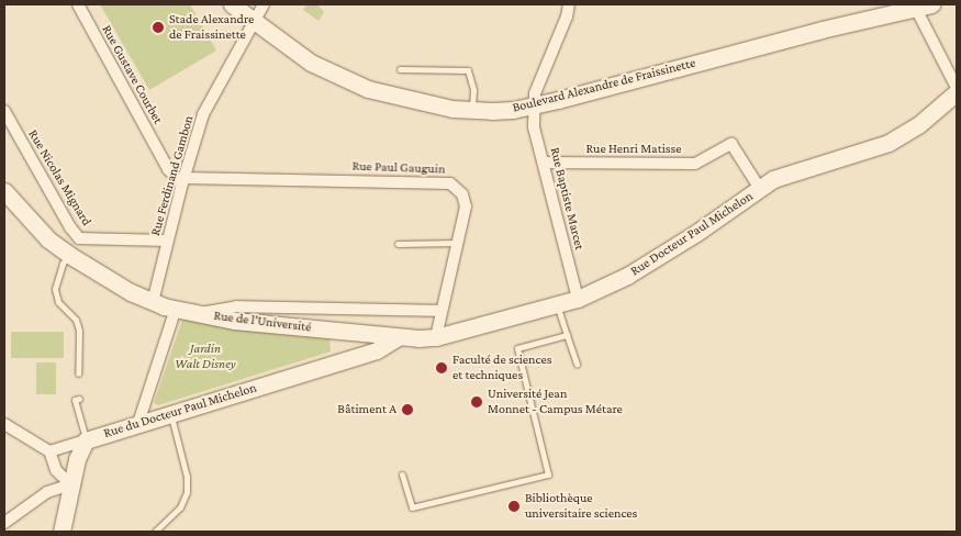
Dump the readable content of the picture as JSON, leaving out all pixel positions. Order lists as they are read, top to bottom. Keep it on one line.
{"streets":{"street":["Rue Gustave Courbet","Boulevard Alexandre de Fraissinette","Rue Henri Matisse","Rue Paul Gauguin","Rue Ferdinand Gambon","Rue Nicolas Mignard","Rue Baptiste Marcet","Rue Docteur Paul Michelon","Rue de l'Université","Rue du Docteur Paul Michelon"]},"crossings":[["Rue Gustave Courbet","Rue Paul Gauguin"],["Rue Gustave Courbet","Rue Ferdinand Gambon"],["Boulevard Alexandre de Fraissinette","Rue Ferdinand Gambon"],["Boulevard Alexandre de Fraissinette","Rue Baptiste Marcet"],["Rue Henri Matisse","Rue Baptiste Marcet"],["Rue Henri Matisse","Rue Docteur Paul Michelon"],["Rue Paul Gauguin","Rue Ferdinand Gambon"],["Rue Paul Gauguin","Rue Docteur Paul Michelon"],["Rue Ferdinand Gambon","Rue Nicolas Mignard"],["Rue Ferdinand Gambon","Rue de l'Université"],["Rue Baptiste Marcet","Rue Docteur Paul Michelon"],["Rue Docteur Paul Michelon","Rue de l'Université"],["Rue Docteur Paul Michelon","Rue du Docteur Paul Michelon"],["Rue de l'Université","Rue du Docteur Paul Michelon"]],"parks":["Jardin Walt Disney"],"places":["Stade Alexandre de Fraissinette","Faculté de sciences et techniques","Université Jean Monnet - Campus Métare","Bâtiment A","Bibliothèque universitaire sciences"]}
